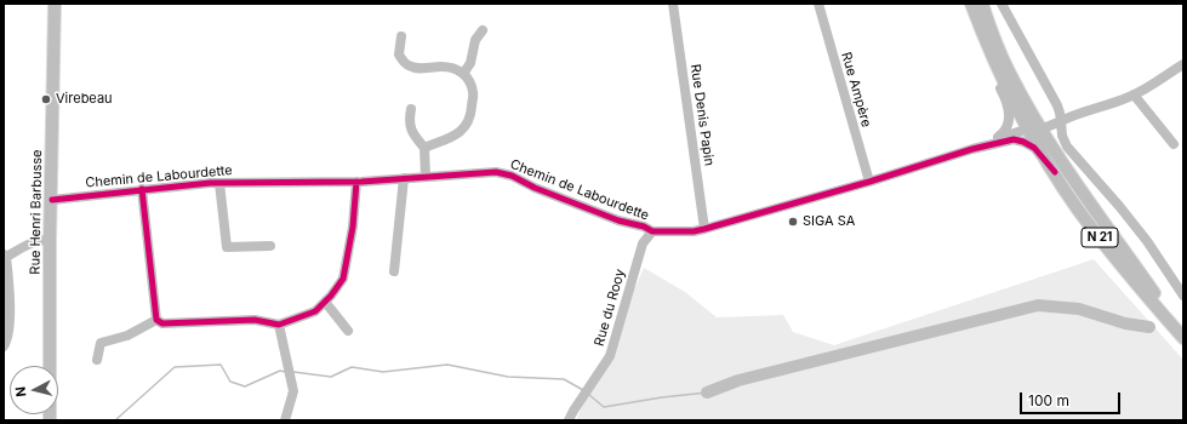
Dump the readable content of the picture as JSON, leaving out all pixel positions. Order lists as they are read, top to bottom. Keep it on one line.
{"streets":{"main road":["Rue Henri Barbusse","N 21"],"street":["Rue Ampère","Rue Denis Papin","Chemin de Labourdette","Rue du Rooy"]},"crossings":[["Rue Ampère","Chemin de Labourdette"],["Rue Denis Papin","Chemin de Labourdette"],["Chemin de Labourdette","Rue Henri Barbusse"],["Chemin de Labourdette","Rue du Rooy"]],"places":["Virebeau","SIGA SA"],"scale_bar":"100 m","north":"left"}
